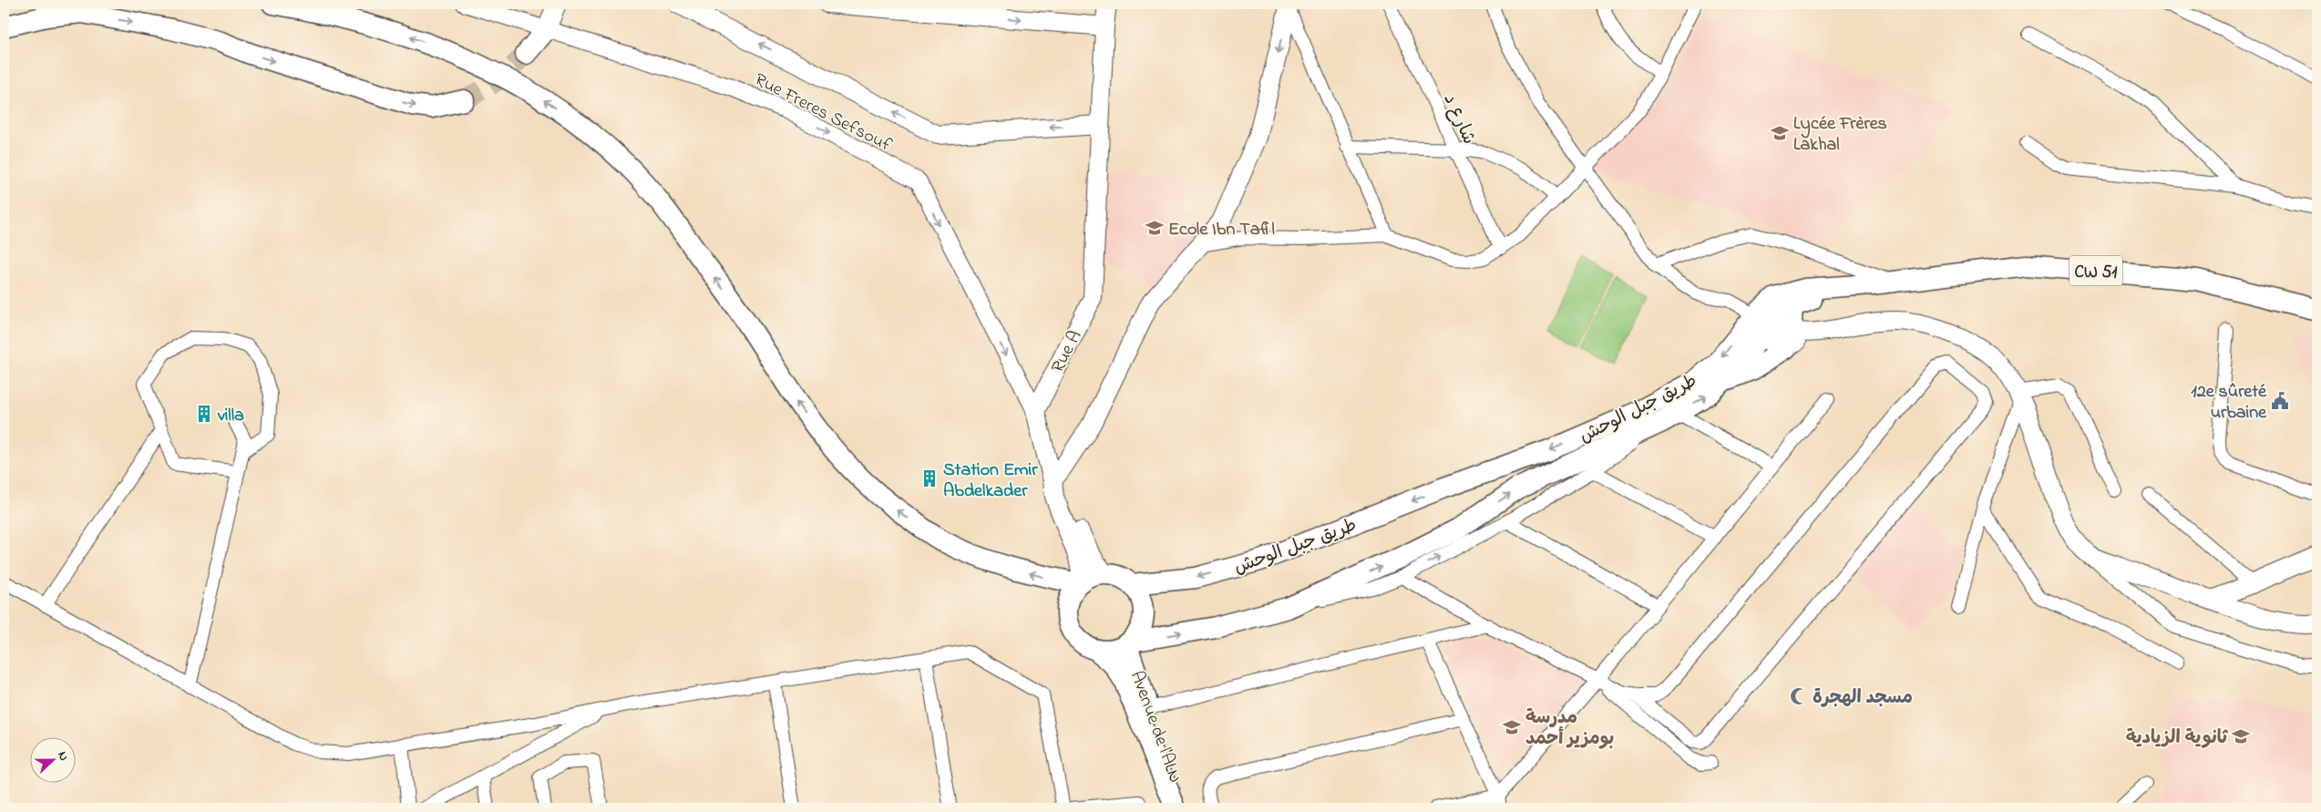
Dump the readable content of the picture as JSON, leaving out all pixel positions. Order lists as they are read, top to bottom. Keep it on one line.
{"streets":{"main road":["CW 51","Rue A","طريق جبل الوحش","Avenue de l'ALN"],"street":["Rue Freres Sefsouf","شارع د"]},"crossings":[["Rue Freres Sefsouf","Rue A"],["طريق جبل الوحش","Avenue de l'ALN"]],"one_way":["Rue Freres Sefsouf"],"places":{"school or university":["Lycée Frères Lakhal","Ecole Ibn Tafil","مدرسة بومزير أحمد","ثانوية الزيادية"],"public building":["12e sûreté urbaine"],"building":["villa","Station Emir Abdelkader"],"mosque":["مسجد الهجرة"]},"north":"right"}
